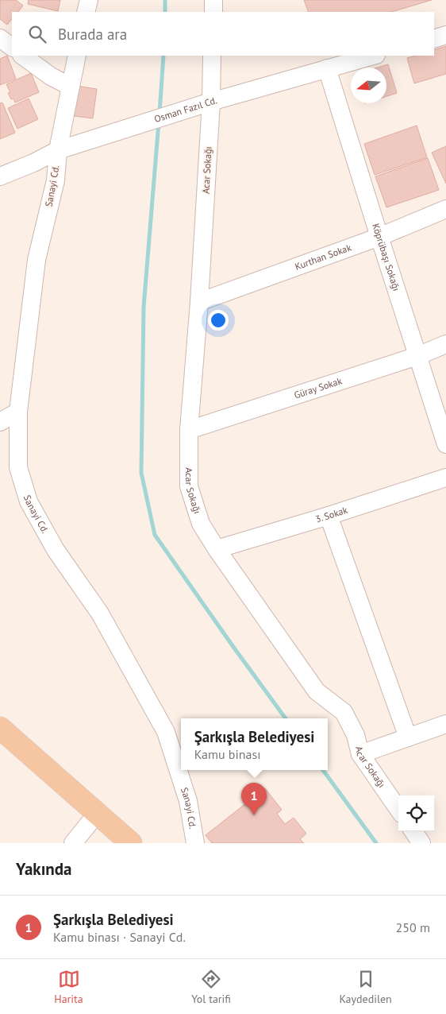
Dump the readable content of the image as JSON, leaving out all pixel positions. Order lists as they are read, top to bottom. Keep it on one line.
{"streets":{"street":["Osman Fazıl Cd.","Acar Sokağı","Sanayi Cd.","Köprübaşı Sokağı","Kurthan Sokak","Güray Sokak","3. Sokak"]},"crossings":[["Osman Fazıl Cd.","Acar Sokağı"],["Osman Fazıl Cd.","Sanayi Cd."],["Osman Fazıl Cd.","Köprübaşı Sokağı"],["Acar Sokağı","Kurthan Sokak"],["Acar Sokağı","Güray Sokak"],["Acar Sokağı","3. Sokak"],["Köprübaşı Sokağı","Kurthan Sokak"],["Köprübaşı Sokağı","Güray Sokak"]],"north":"left","page":{"search":"Burada ara","popup":["Şarkışla Belediyesi","Kamu binası"],"pins":"1","heading":"Yakında","list":[{"mark":"1","name":"Şarkışla Belediyesi","note":"Kamu binası · Sanayi Cd.","value":"250 m"}],"nav":["Harita","Yol tarifi","Kaydedilen"]}}
